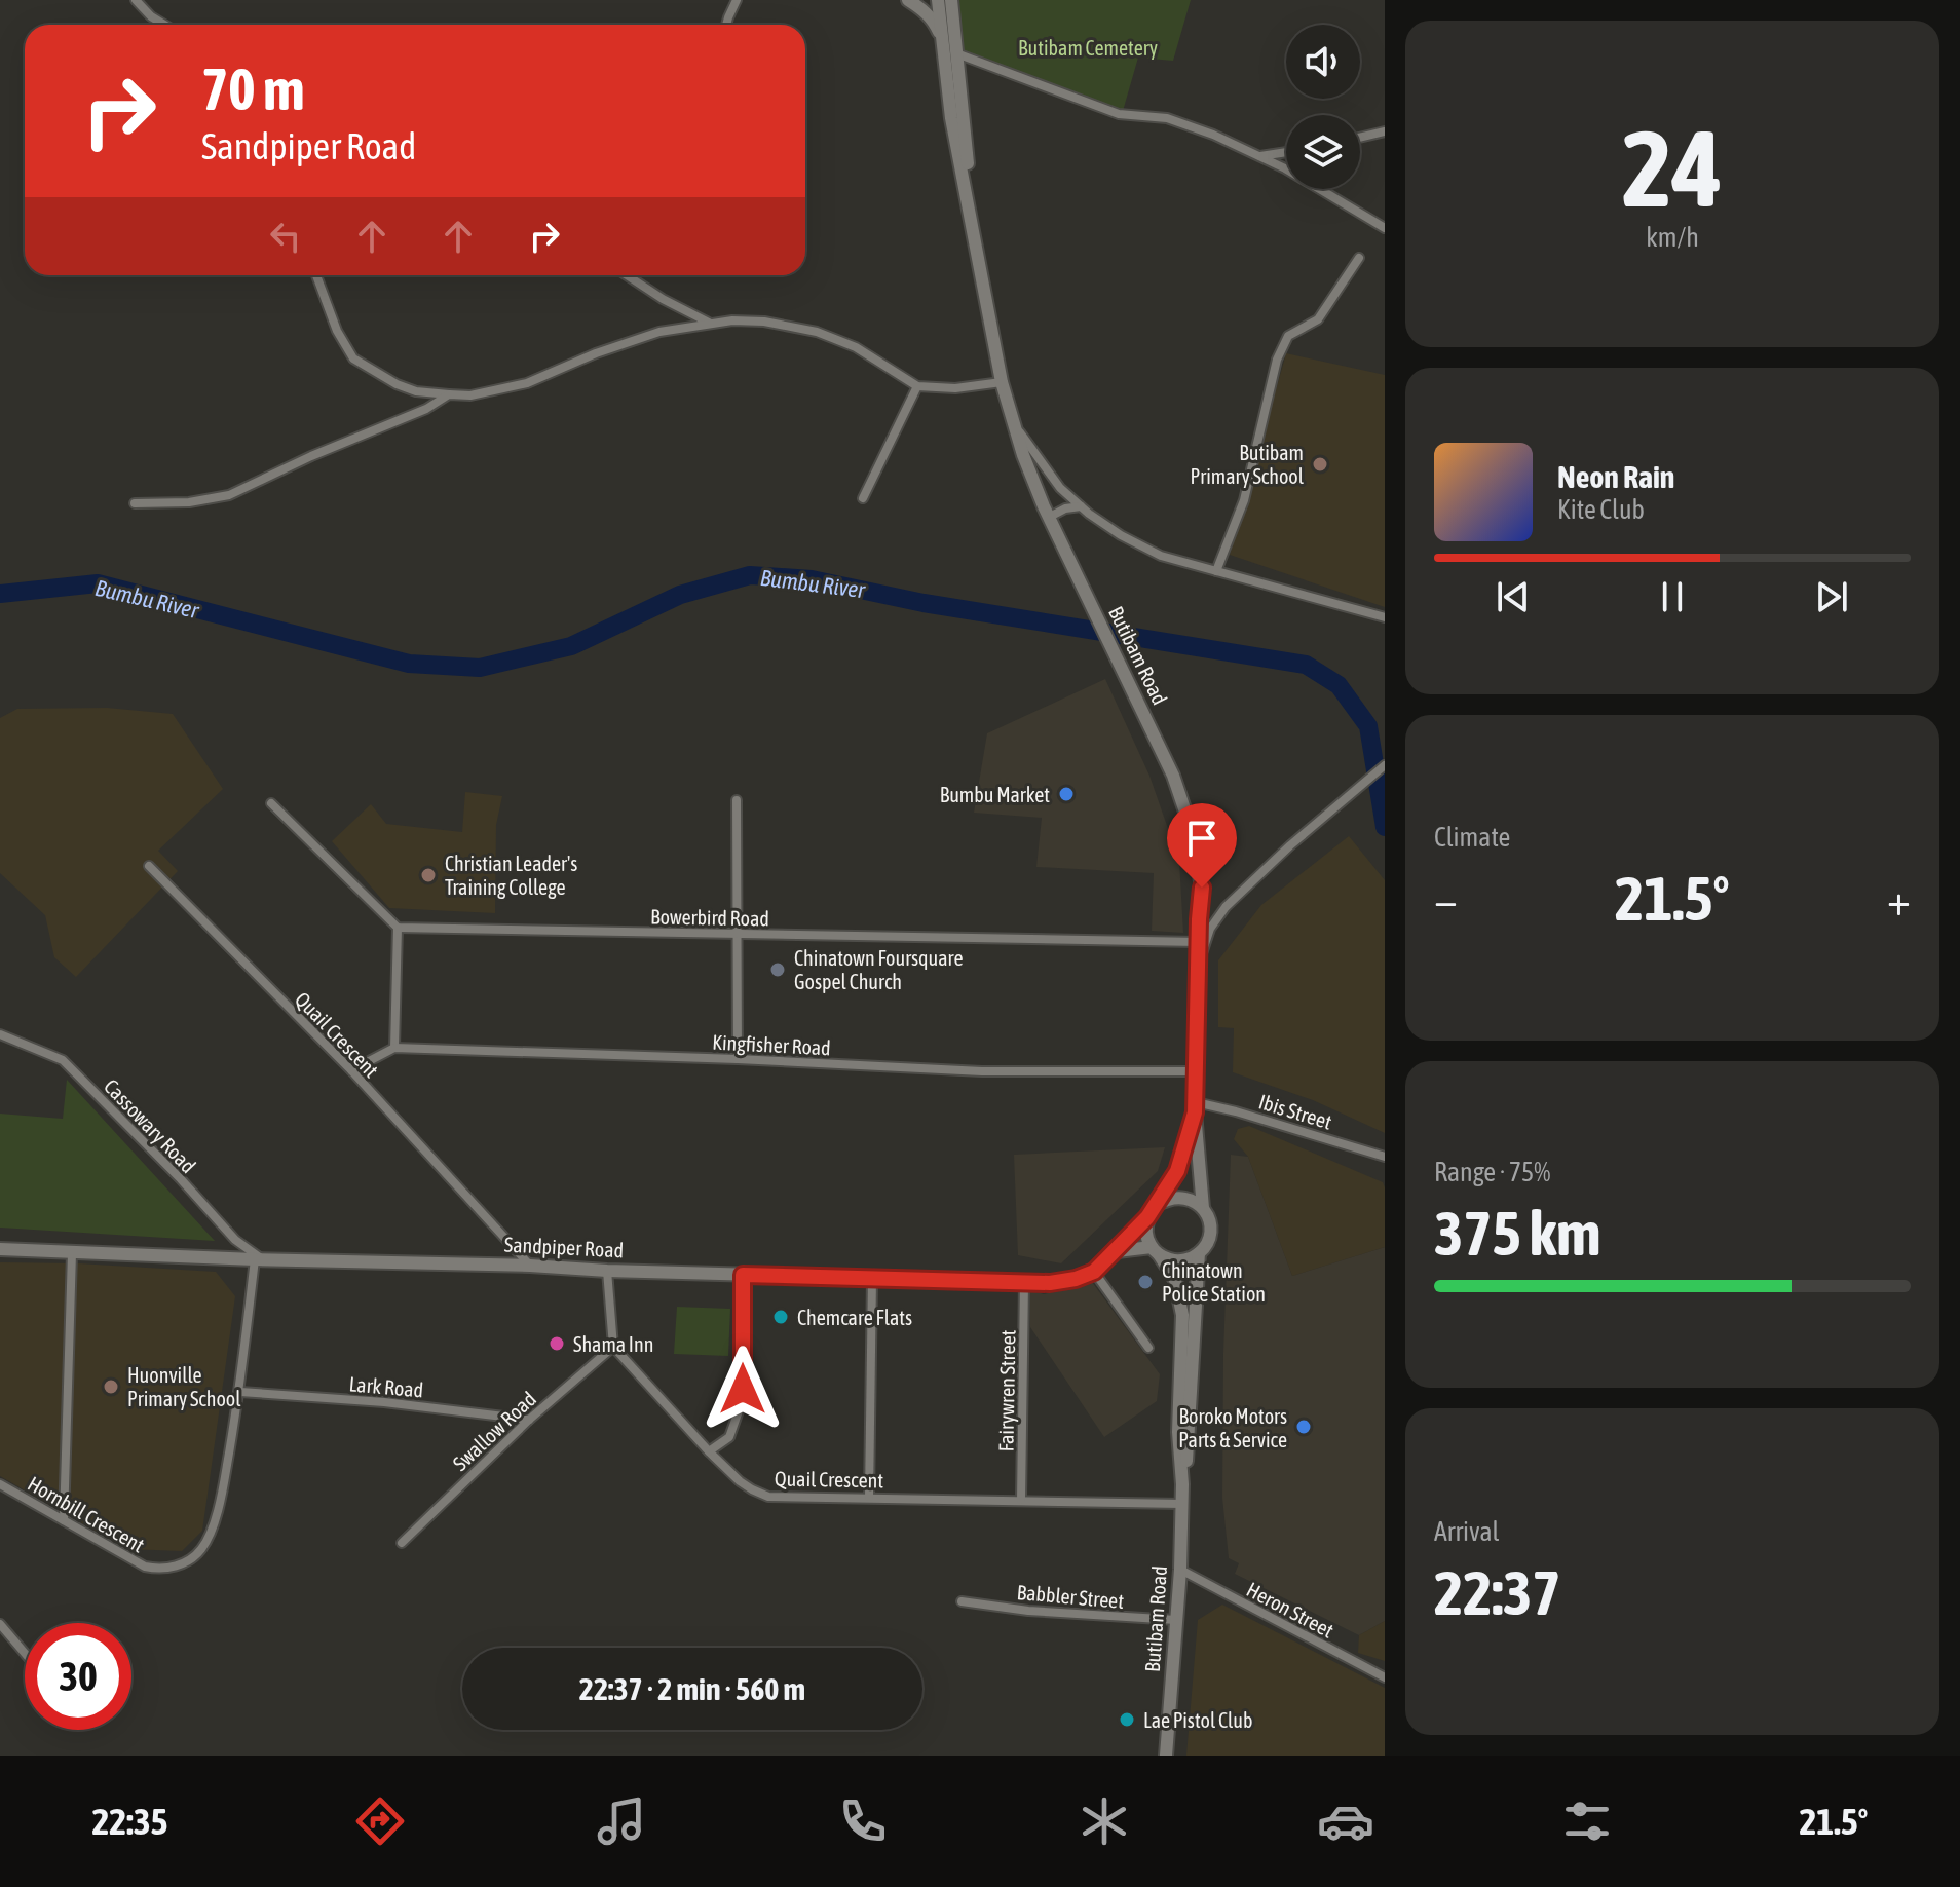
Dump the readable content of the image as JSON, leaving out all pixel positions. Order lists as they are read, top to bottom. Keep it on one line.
{"streets":{"main road":["Butibam Road","Sandpiper Road"],"street":["Bowerbird Road","Quail Crescent","Kingfisher Road","Ibis Street","Cassowary Road","Lark Road","Fairywren Street","Swallow Road","Hornbill Crescent","Babbler Street","Heron Street"]},"crossings":[["Butibam Road","Bowerbird Road"],["Butibam Road","Quail Crescent"],["Butibam Road","Kingfisher Road"],["Butibam Road","Ibis Street"],["Butibam Road","Sandpiper Road"],["Butibam Road","Babbler Street"],["Butibam Road","Heron Street"],["Quail Crescent","Kingfisher Road"],["Quail Crescent","Sandpiper Road"],["Quail Crescent","Fairywren Street"],["Quail Crescent","Swallow Road"],["Cassowary Road","Sandpiper Road"],["Cassowary Road","Hornbill Crescent"],["Sandpiper Road","Fairywren Street"],["Sandpiper Road","Hornbill Crescent"],["Lark Road","Swallow Road"],["Lark Road","Hornbill Crescent"]],"water":["Bumbu River"],"parks":["Butibam Cemetery"],"places":["Butibam Primary School","Bumbu Market","Christian Leader's Training College","Chinatown Foursquare Gospel Church","Chinatown Police Station","Chemcare Flats","Shama Inn","Huonville Primary School","Boroko Motors Parts & Service","Lae Pistol Club"],"page":{"tile":[["24","km/h"],"Climate",["Range · 75%","375 km"],["Arrival","22:37"]],"turn":["70 m","Sandpiper Road"],"song":["Neon Rain","Kite Club"],"heat":["−","21.5°","+"],"limit":"30","trip":"22:37 · 2 min · 560 m","tabs":["22:35","21.5°"]}}
